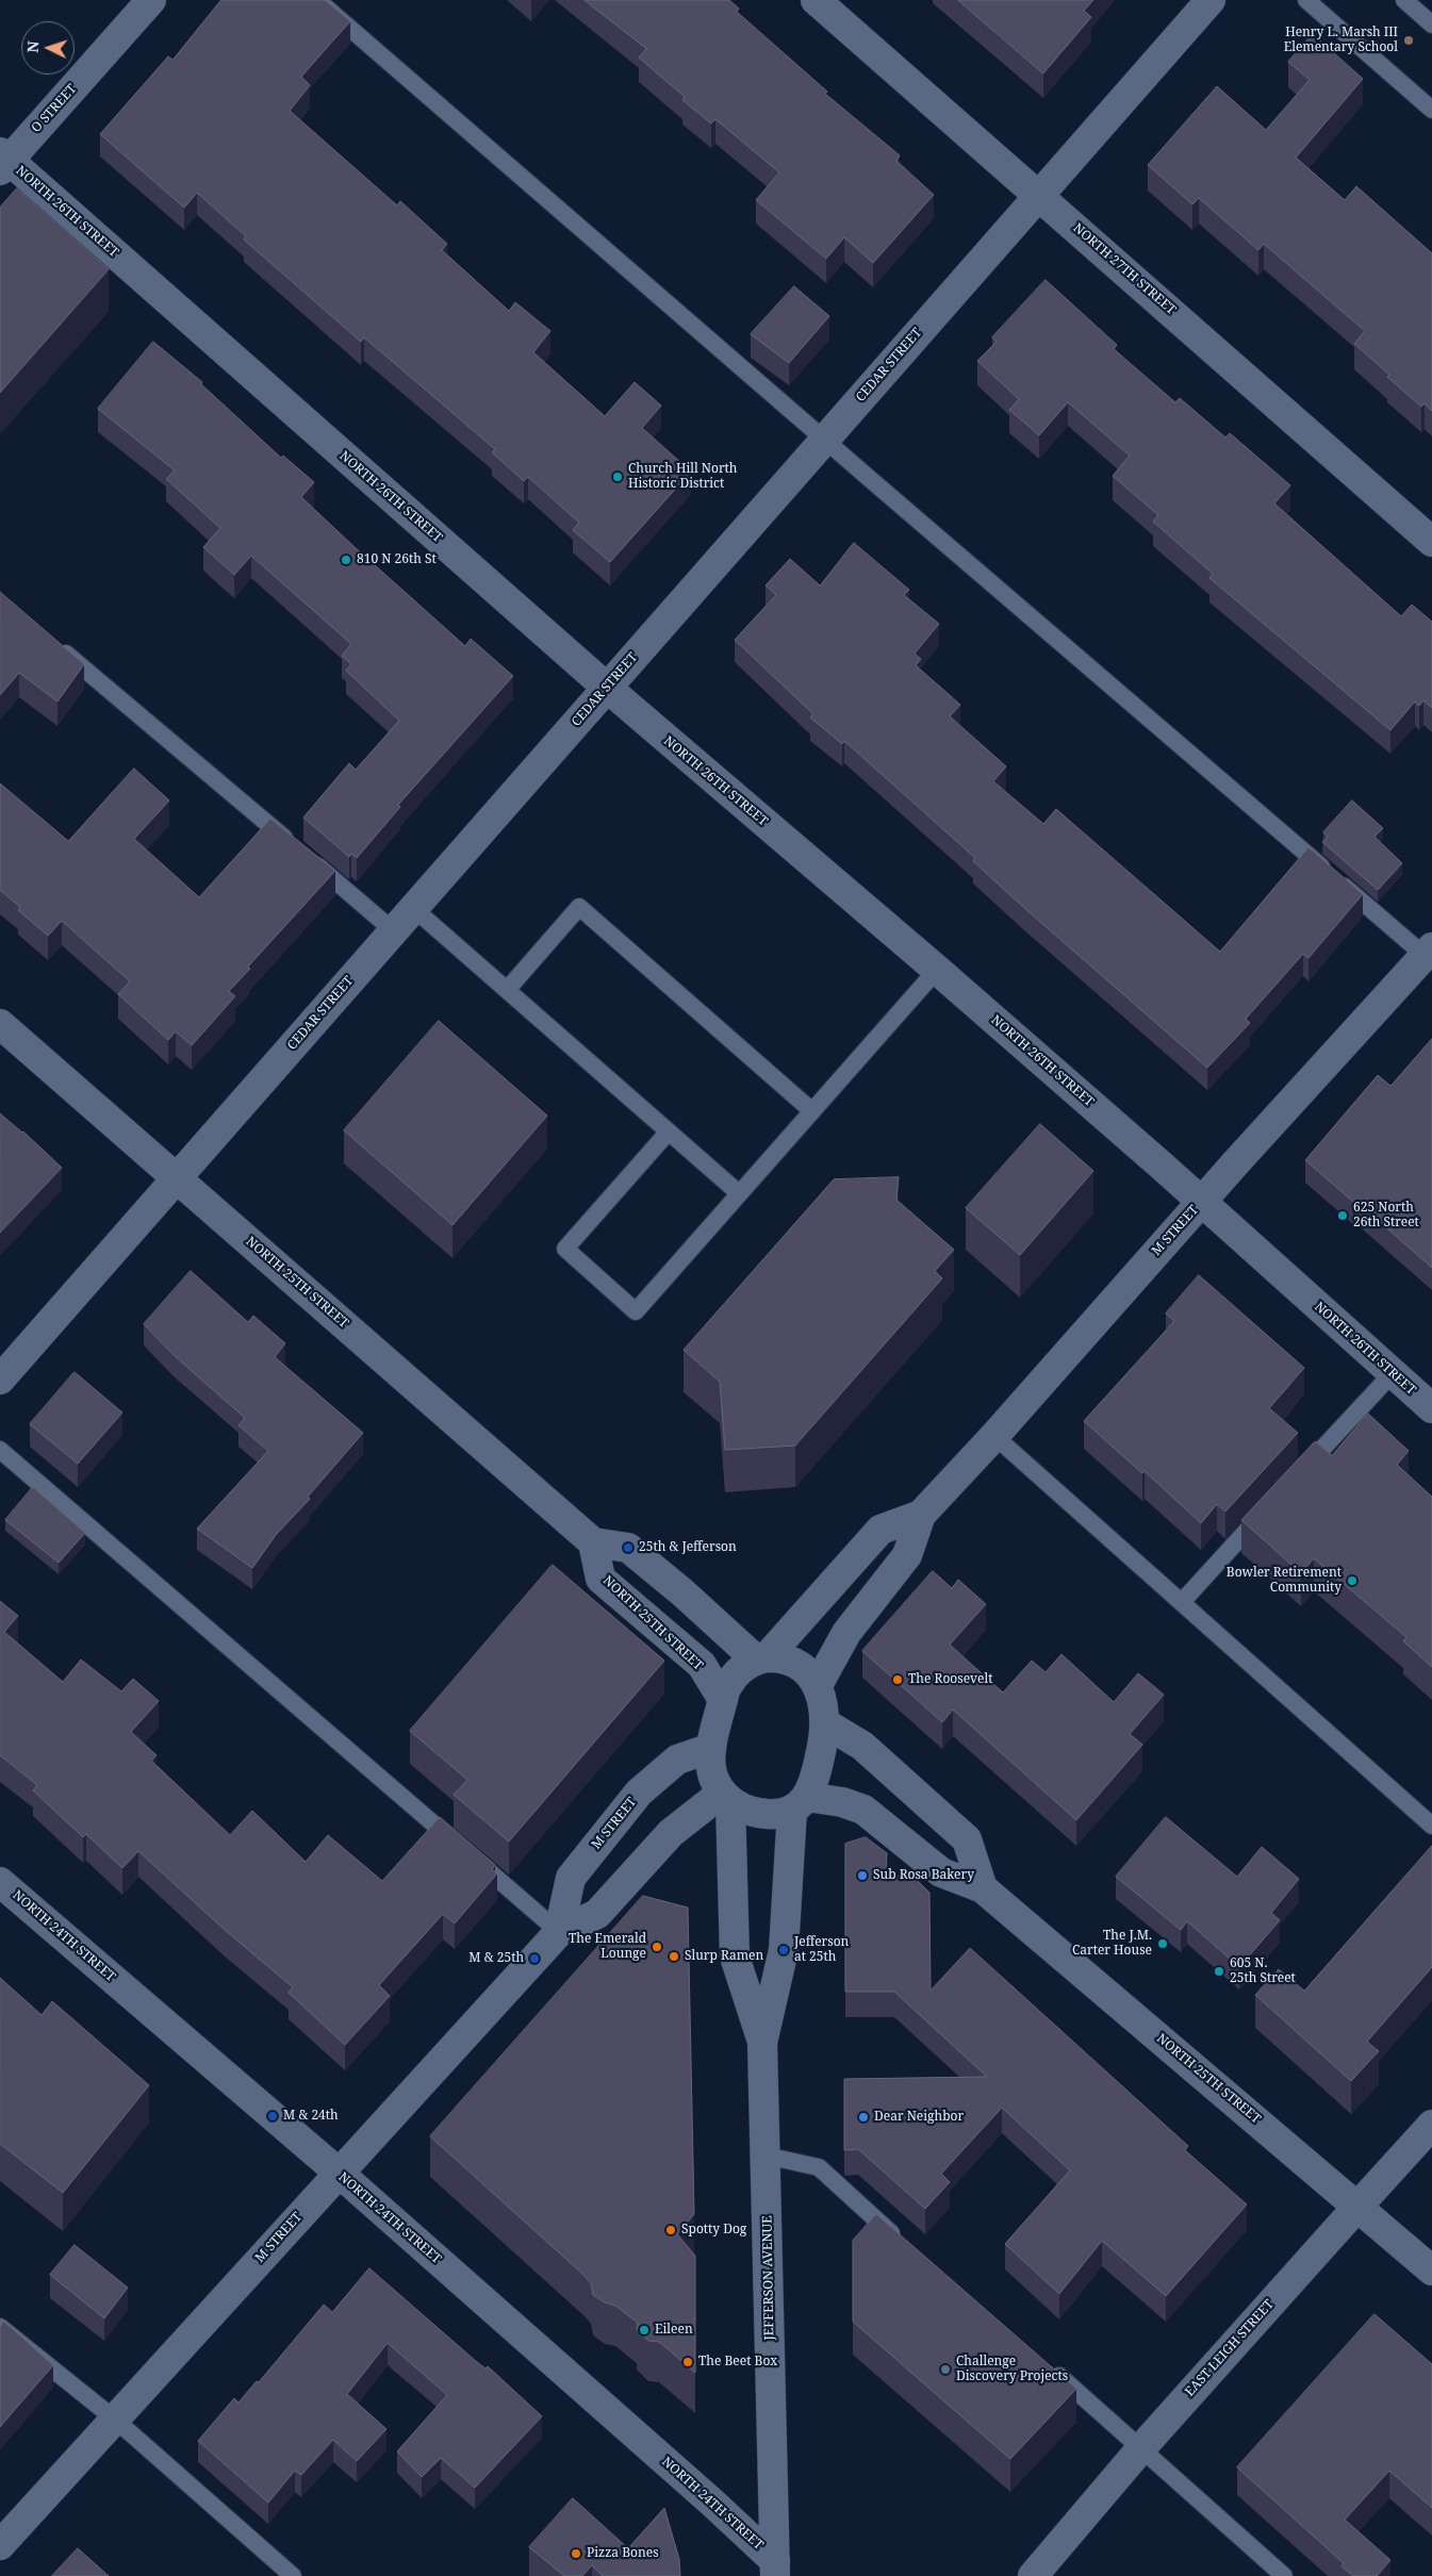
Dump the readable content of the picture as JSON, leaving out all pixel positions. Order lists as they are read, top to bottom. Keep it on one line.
{"streets":{"street":["O STREET","NORTH 26TH STREET","NORTH 27TH STREET","CEDAR STREET","M STREET","NORTH 25TH STREET","NORTH 24TH STREET","JEFFERSON AVENUE","EAST LEIGH STREET"]},"crossings":[["O STREET","NORTH 26TH STREET"],["NORTH 26TH STREET","CEDAR STREET"],["NORTH 26TH STREET","M STREET"],["NORTH 27TH STREET","CEDAR STREET"],["CEDAR STREET","NORTH 25TH STREET"],["M STREET","NORTH 25TH STREET"],["M STREET","NORTH 24TH STREET"],["M STREET","JEFFERSON AVENUE"],["NORTH 25TH STREET","JEFFERSON AVENUE"],["NORTH 25TH STREET","EAST LEIGH STREET"],["NORTH 24TH STREET","JEFFERSON AVENUE"]],"places":["Henry L. Marsh III Elementary School","Church Hill North Historic District","810 N 26th St","625 North 26th Street","25th & Jefferson","Bowler Retirement Community","The Roosevelt","Sub Rosa Bakery","The J.M. Carter House","The Emerald Lounge","Jefferson at 25th","Slurp Ramen","M & 25th","605 N. 25th Street","M & 24th","Dear Neighbor","Spotty Dog","Eileen","The Beet Box","Challenge Discovery Projects","Pizza Bones"],"north":"left"}
